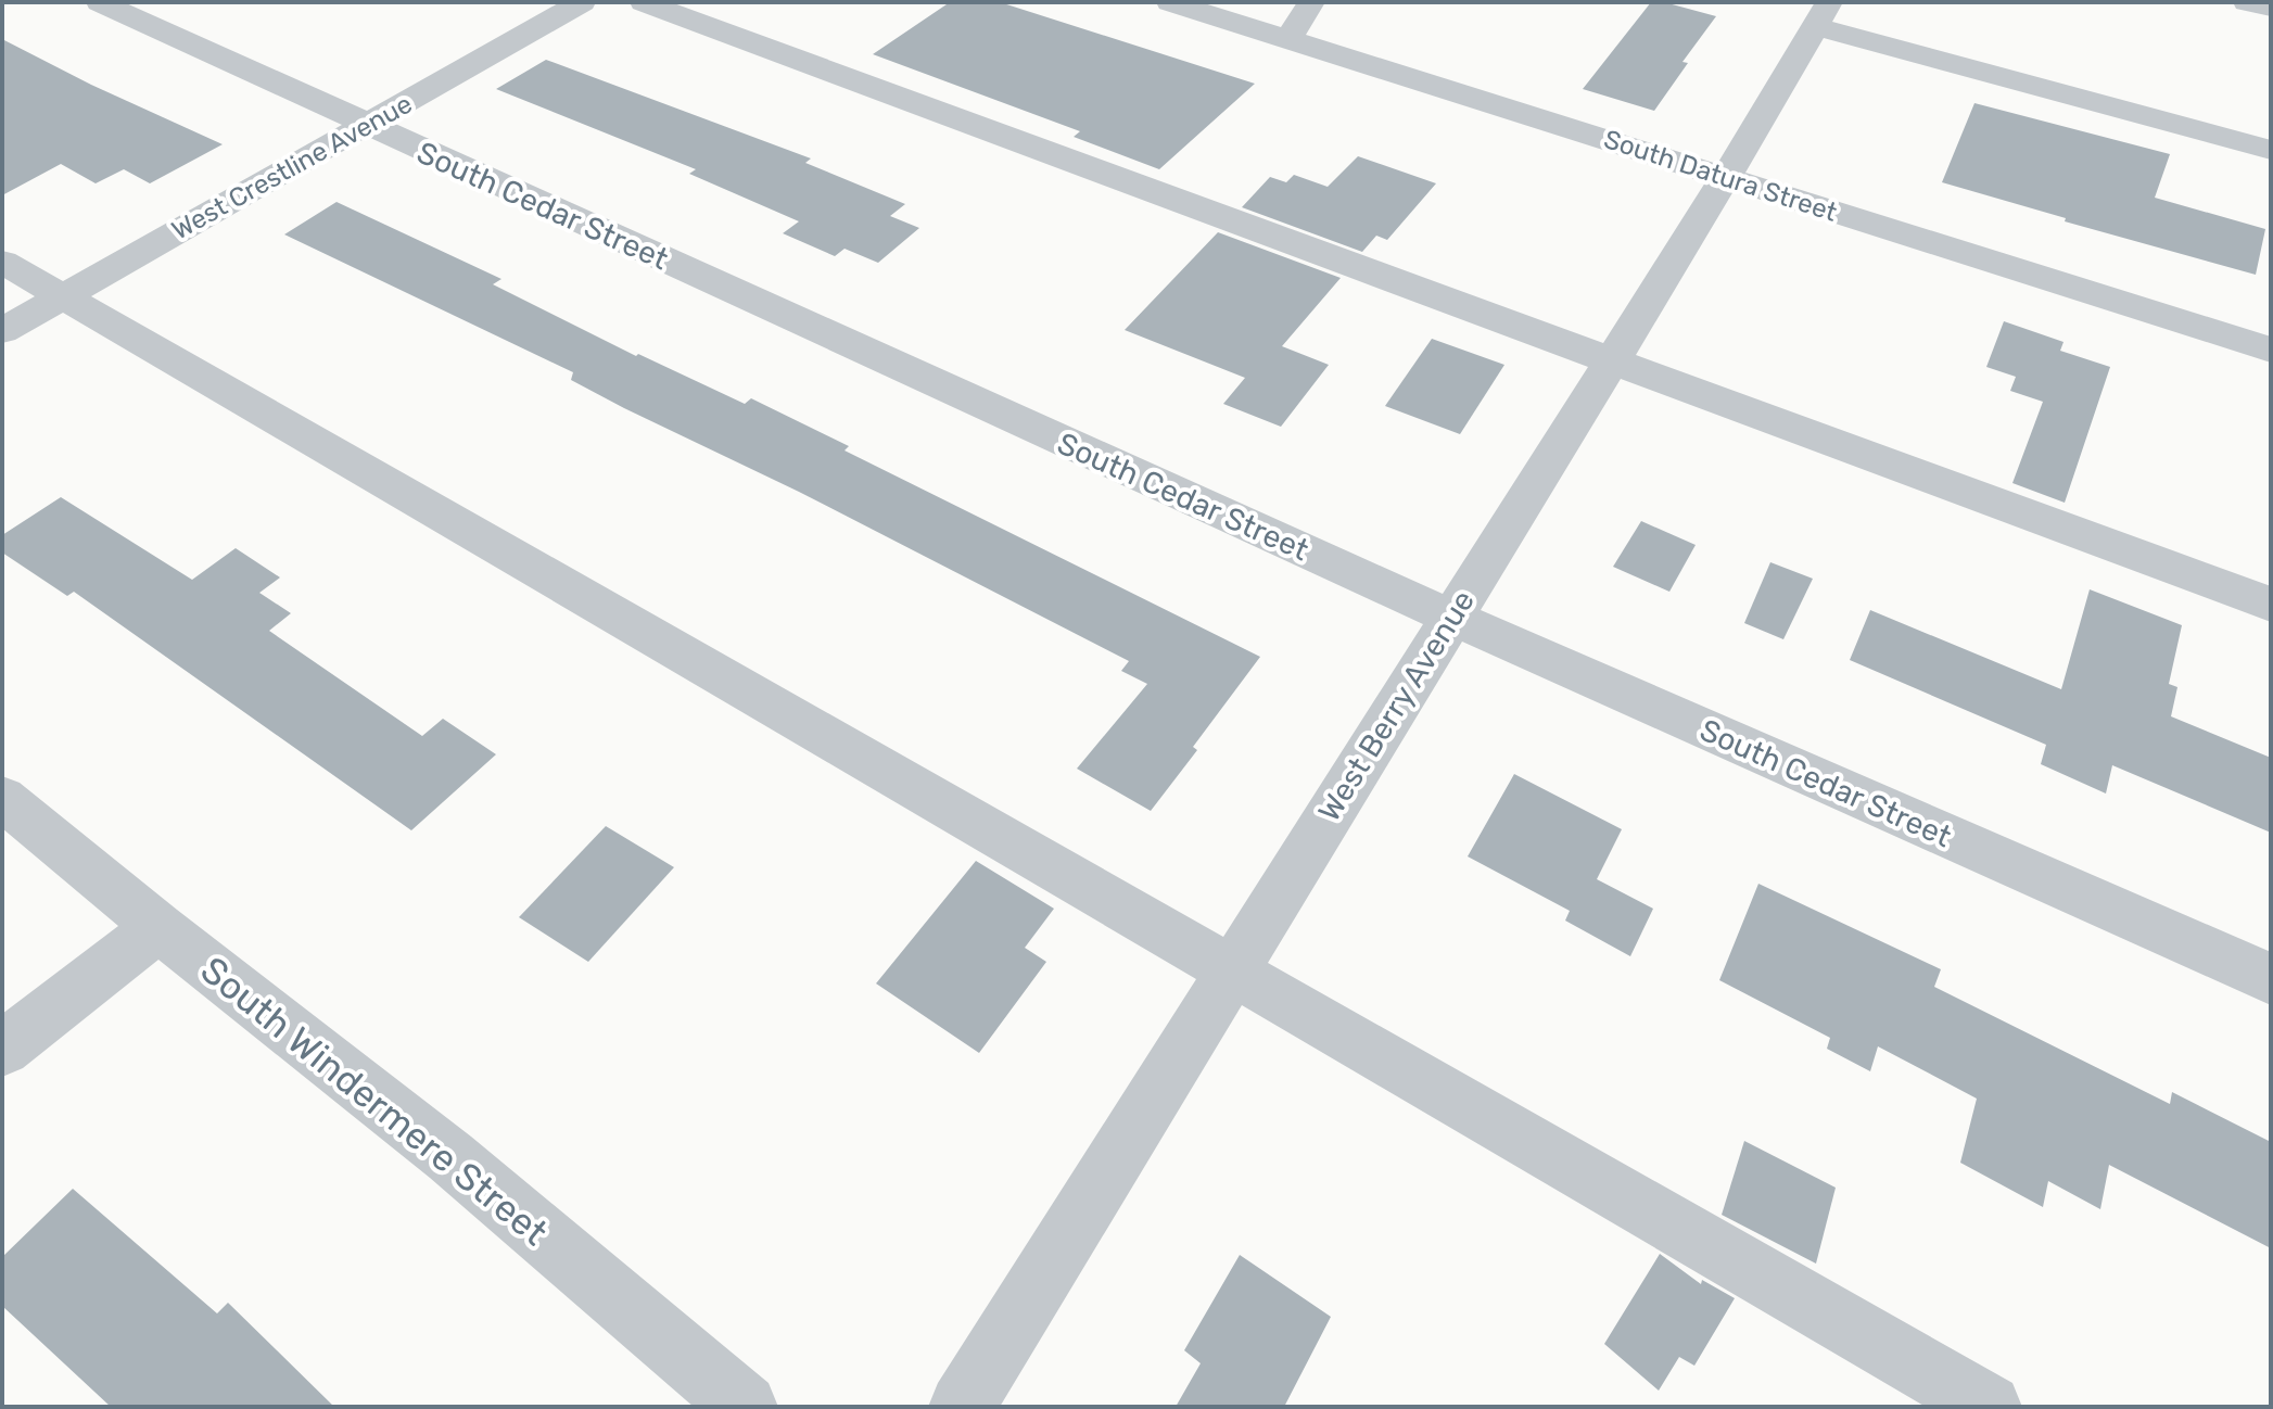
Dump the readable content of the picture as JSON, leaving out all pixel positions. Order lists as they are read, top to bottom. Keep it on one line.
{"streets":{"street":["West Crestline Avenue","South Datura Street","South Cedar Street","West Berry Avenue","South Windermere Street"]},"crossings":[["West Crestline Avenue","South Cedar Street"],["South Datura Street","West Berry Avenue"],["South Cedar Street","West Berry Avenue"]]}
